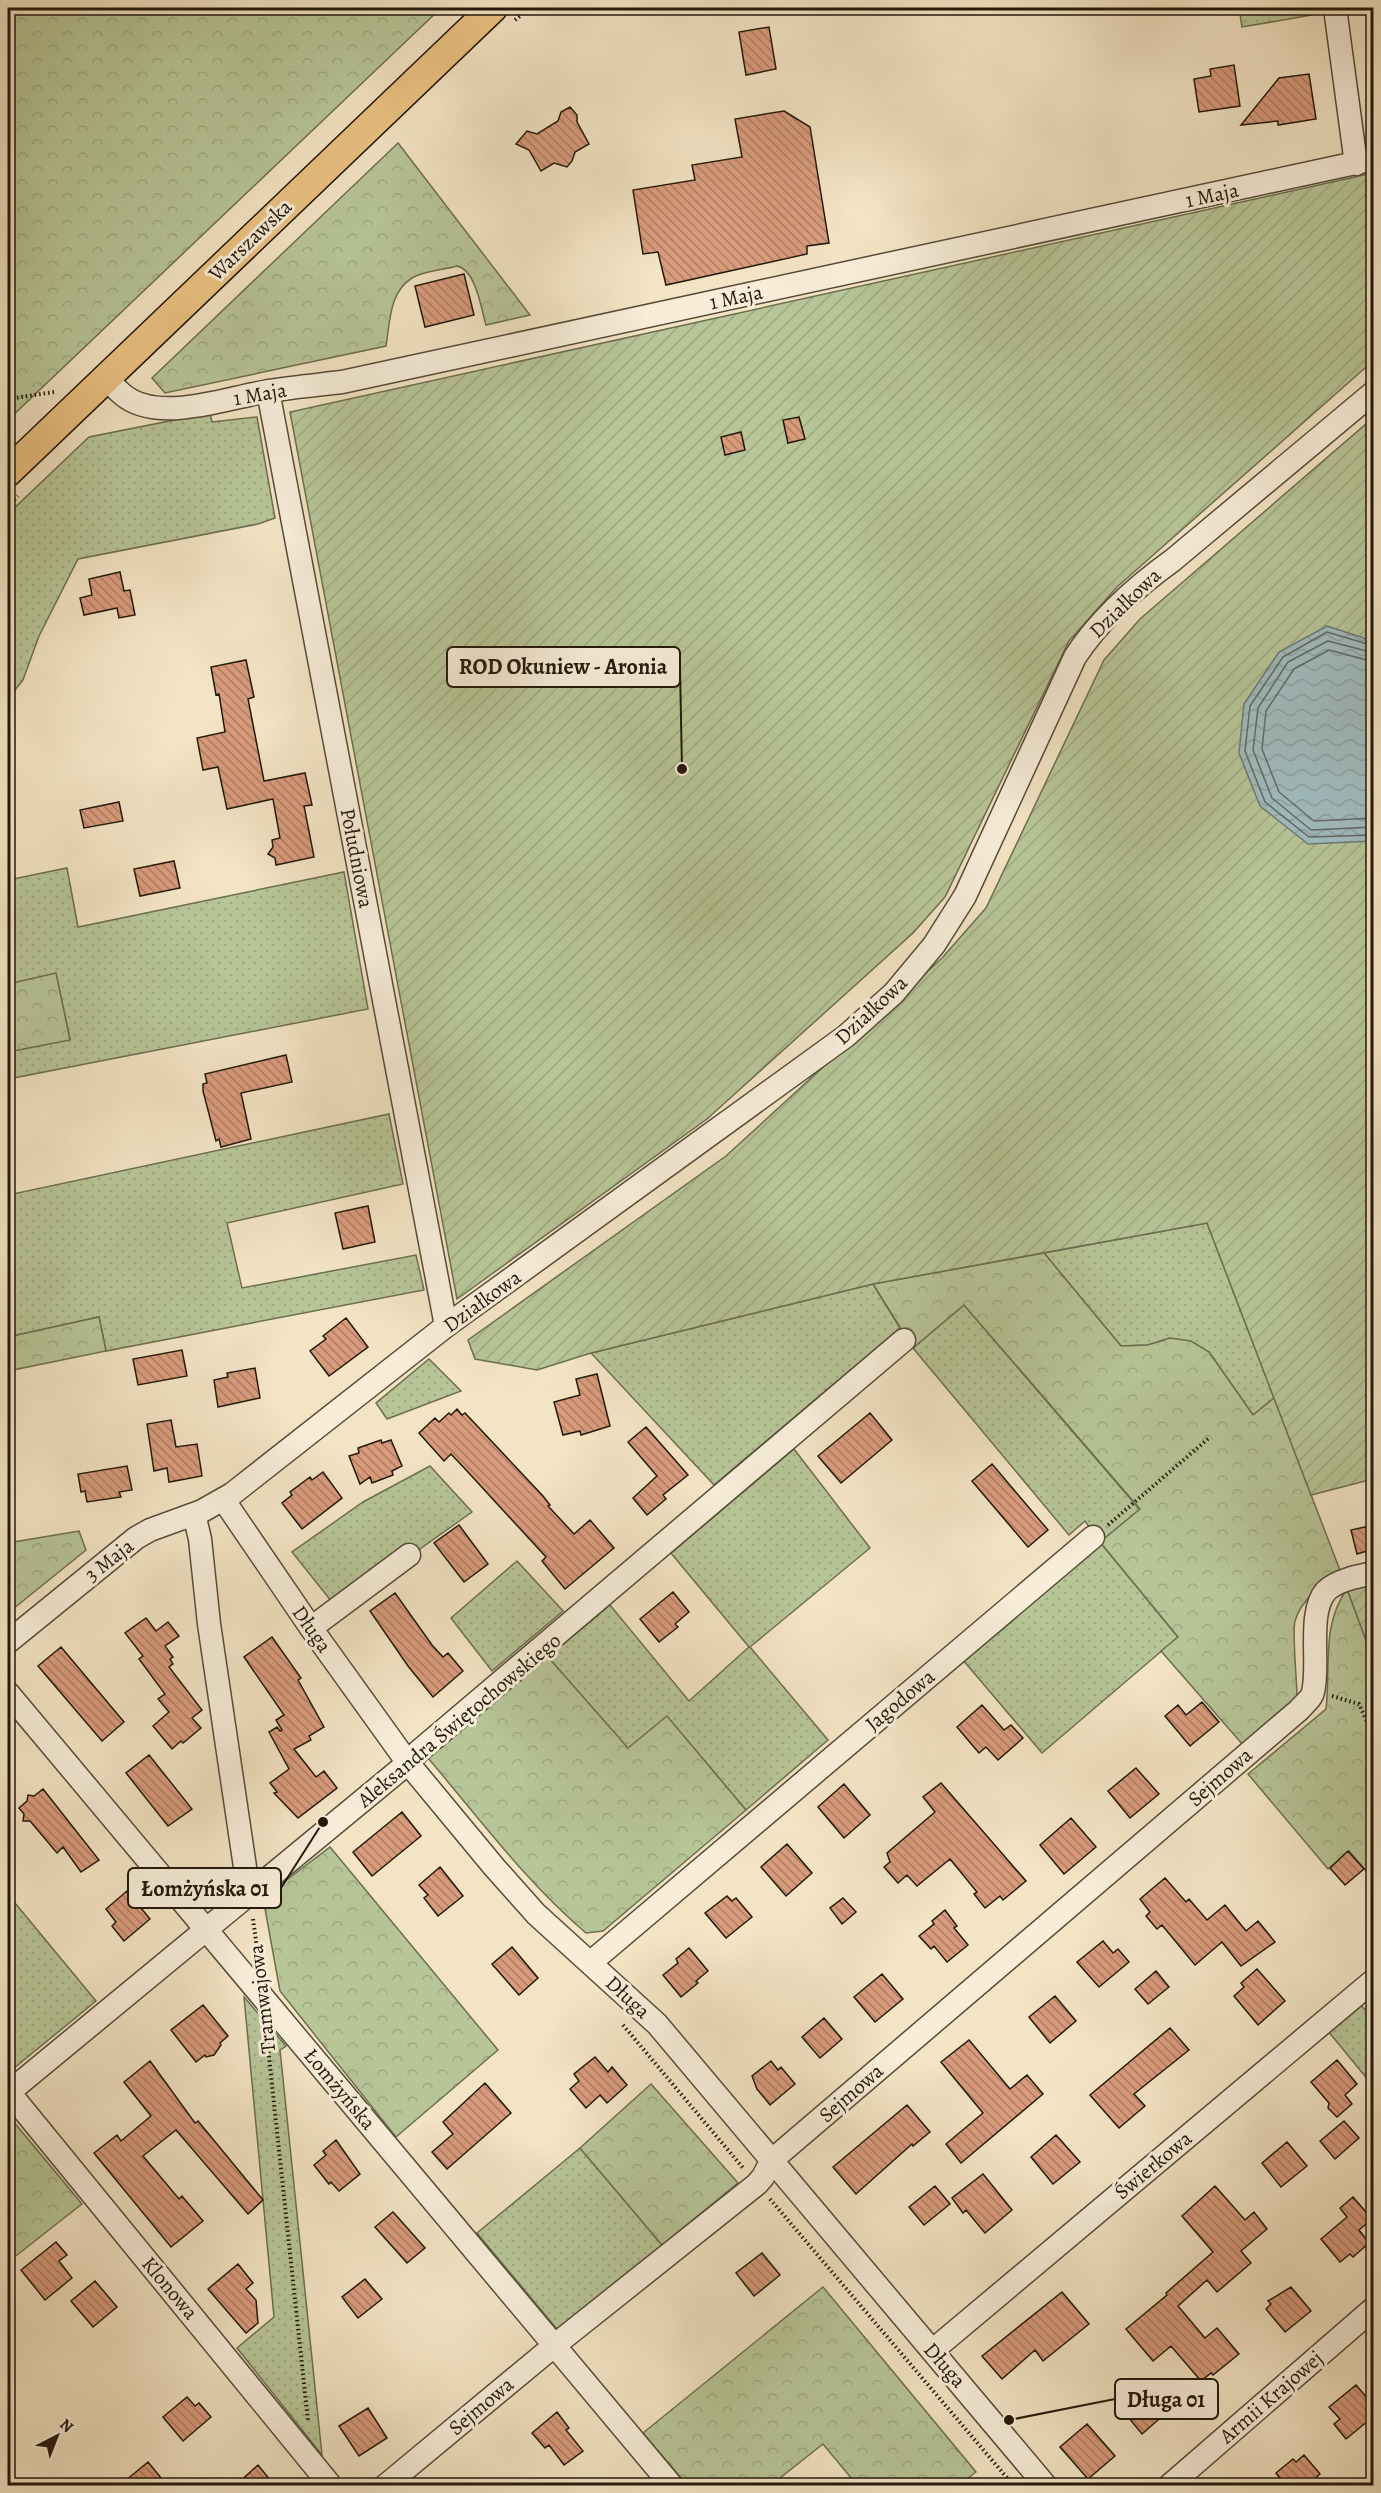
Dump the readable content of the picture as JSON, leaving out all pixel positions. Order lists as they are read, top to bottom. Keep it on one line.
{"streets":{"main road":["Warszawska"],"street":["1 Maja","Działkowa","Południowa","3 Maja","Długa","Jagodowa","Aleksandra Świętochowskiego","Sejmowa","Łomżyńska","Świerkowa","Klonowa","Armii Krajowej"],"path":["Tramwajowa"]},"crossings":[["1 Maja","Warszawska"],["1 Maja","Południowa"],["Działkowa","Południowa"],["Działkowa","3 Maja"],["Działkowa","Długa"],["3 Maja","Długa"],["Długa","Jagodowa"],["Długa","Aleksandra Świętochowskiego"],["Długa","Sejmowa"],["Długa","Świerkowa"],["Aleksandra Świętochowskiego","Tramwajowa"],["Aleksandra Świętochowskiego","Łomżyńska"],["Aleksandra Świętochowskiego","Klonowa"],["Sejmowa","Łomżyńska"],["Tramwajowa","Łomżyńska"],["Tramwajowa","Klonowa"]],"places":["ROD Okuniew - Aronia","Łomżyńska 01","Długa 01"],"north":"top right"}
